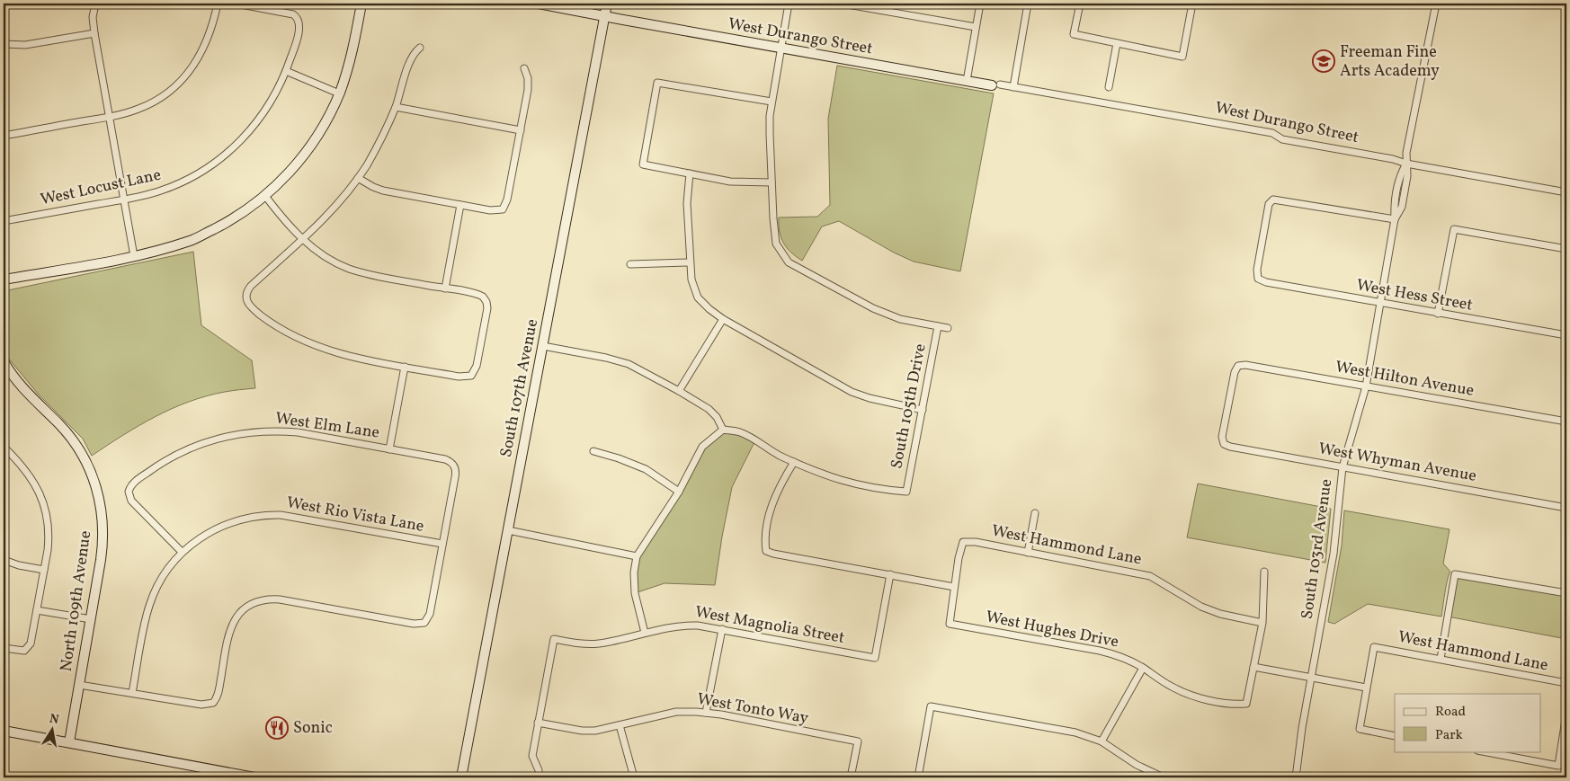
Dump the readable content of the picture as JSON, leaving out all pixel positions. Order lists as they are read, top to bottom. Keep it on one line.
{"streets":{"street":["West Durango Street","West Locust Lane","West Hess Street","West Hilton Avenue","South 107th Avenue","South 105th Drive","West Elm Lane","West Whyman Avenue","West Rio Vista Lane","West Hammond Lane","South 103rd Avenue","North 109th Avenue","West Magnolia Street","West Hughes Drive","West Tonto Way"]},"crossings":[["West Durango Street","South 107th Avenue"],["West Durango Street","South 103rd Avenue"],["West Hess Street","South 103rd Avenue"],["West Hilton Avenue","West Whyman Avenue"],["West Hilton Avenue","South 103rd Avenue"],["West Elm Lane","West Rio Vista Lane"],["West Whyman Avenue","South 103rd Avenue"],["West Hammond Lane","West Hughes Drive"],["West Magnolia Street","West Tonto Way"]],"places":{"school or university":["Freeman Fine Arts Academy"],"restaurant":["Sonic"]},"legend":["Road","Park"],"north":"top"}
